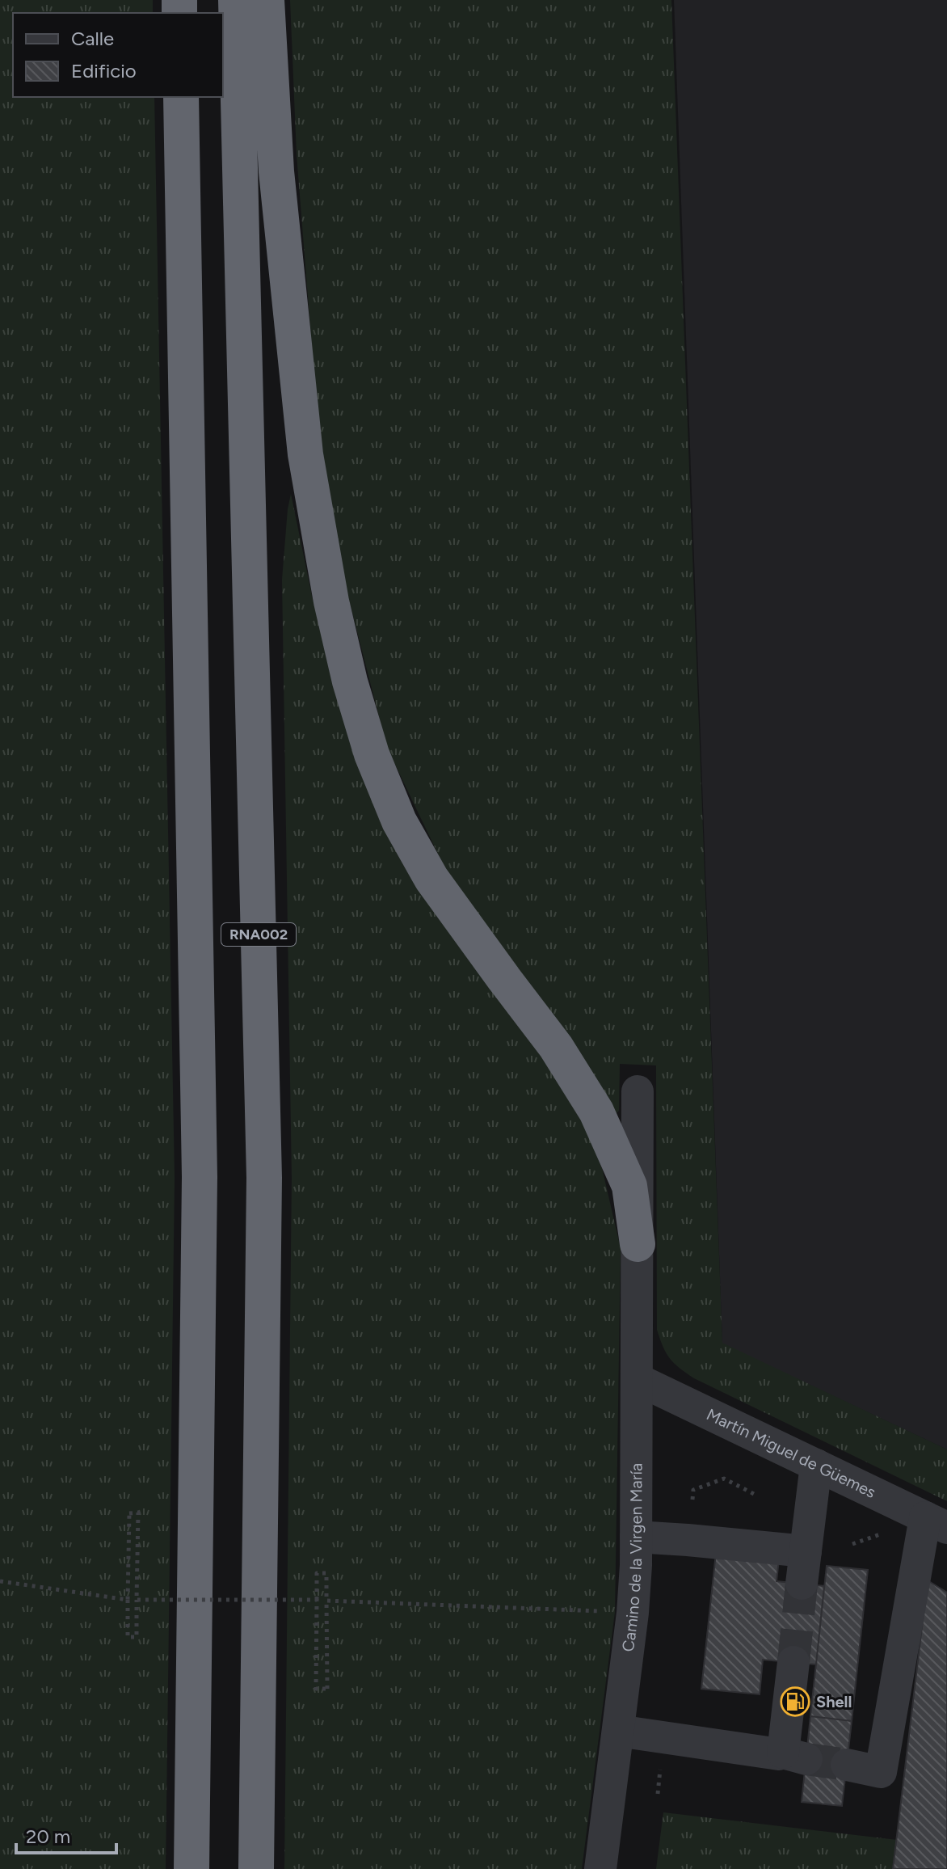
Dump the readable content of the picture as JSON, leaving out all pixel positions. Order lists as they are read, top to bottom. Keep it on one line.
{"streets":{"highway":["RNA002"],"street":["Martín Miguel de Güemes","Camino de la Virgen María"]},"crossings":[["Martín Miguel de Güemes","Camino de la Virgen María"]],"places":{"fuel station":["Shell"]},"legend":["Calle","Edificio"],"scale_bar":"20 m"}
